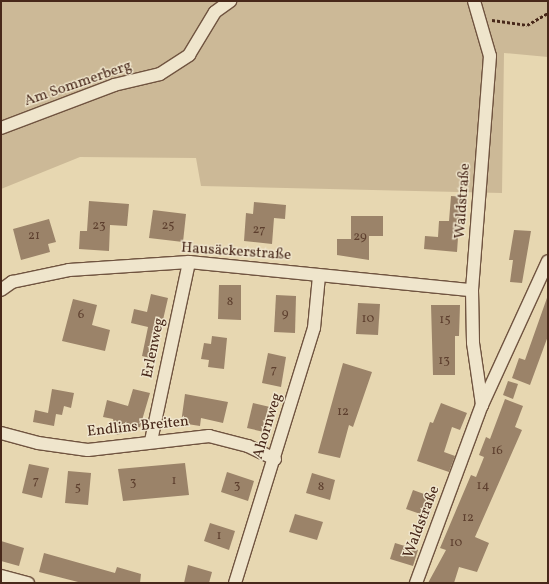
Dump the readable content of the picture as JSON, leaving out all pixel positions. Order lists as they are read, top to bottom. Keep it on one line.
{"streets":{"street":["Am Sommerberg","Waldstraße","Hausäckerstraße","Erlenweg","Ahornweg","Endlins Breiten"]},"crossings":[["Waldstraße","Hausäckerstraße"],["Hausäckerstraße","Erlenweg"],["Hausäckerstraße","Ahornweg"],["Erlenweg","Endlins Breiten"],["Ahornweg","Endlins Breiten"]],"house_numbers":["23","25","27","21","29","8","9","6","10","15","13","7","12","16","7","1","3","3","14","8","5","12","1","10"]}
